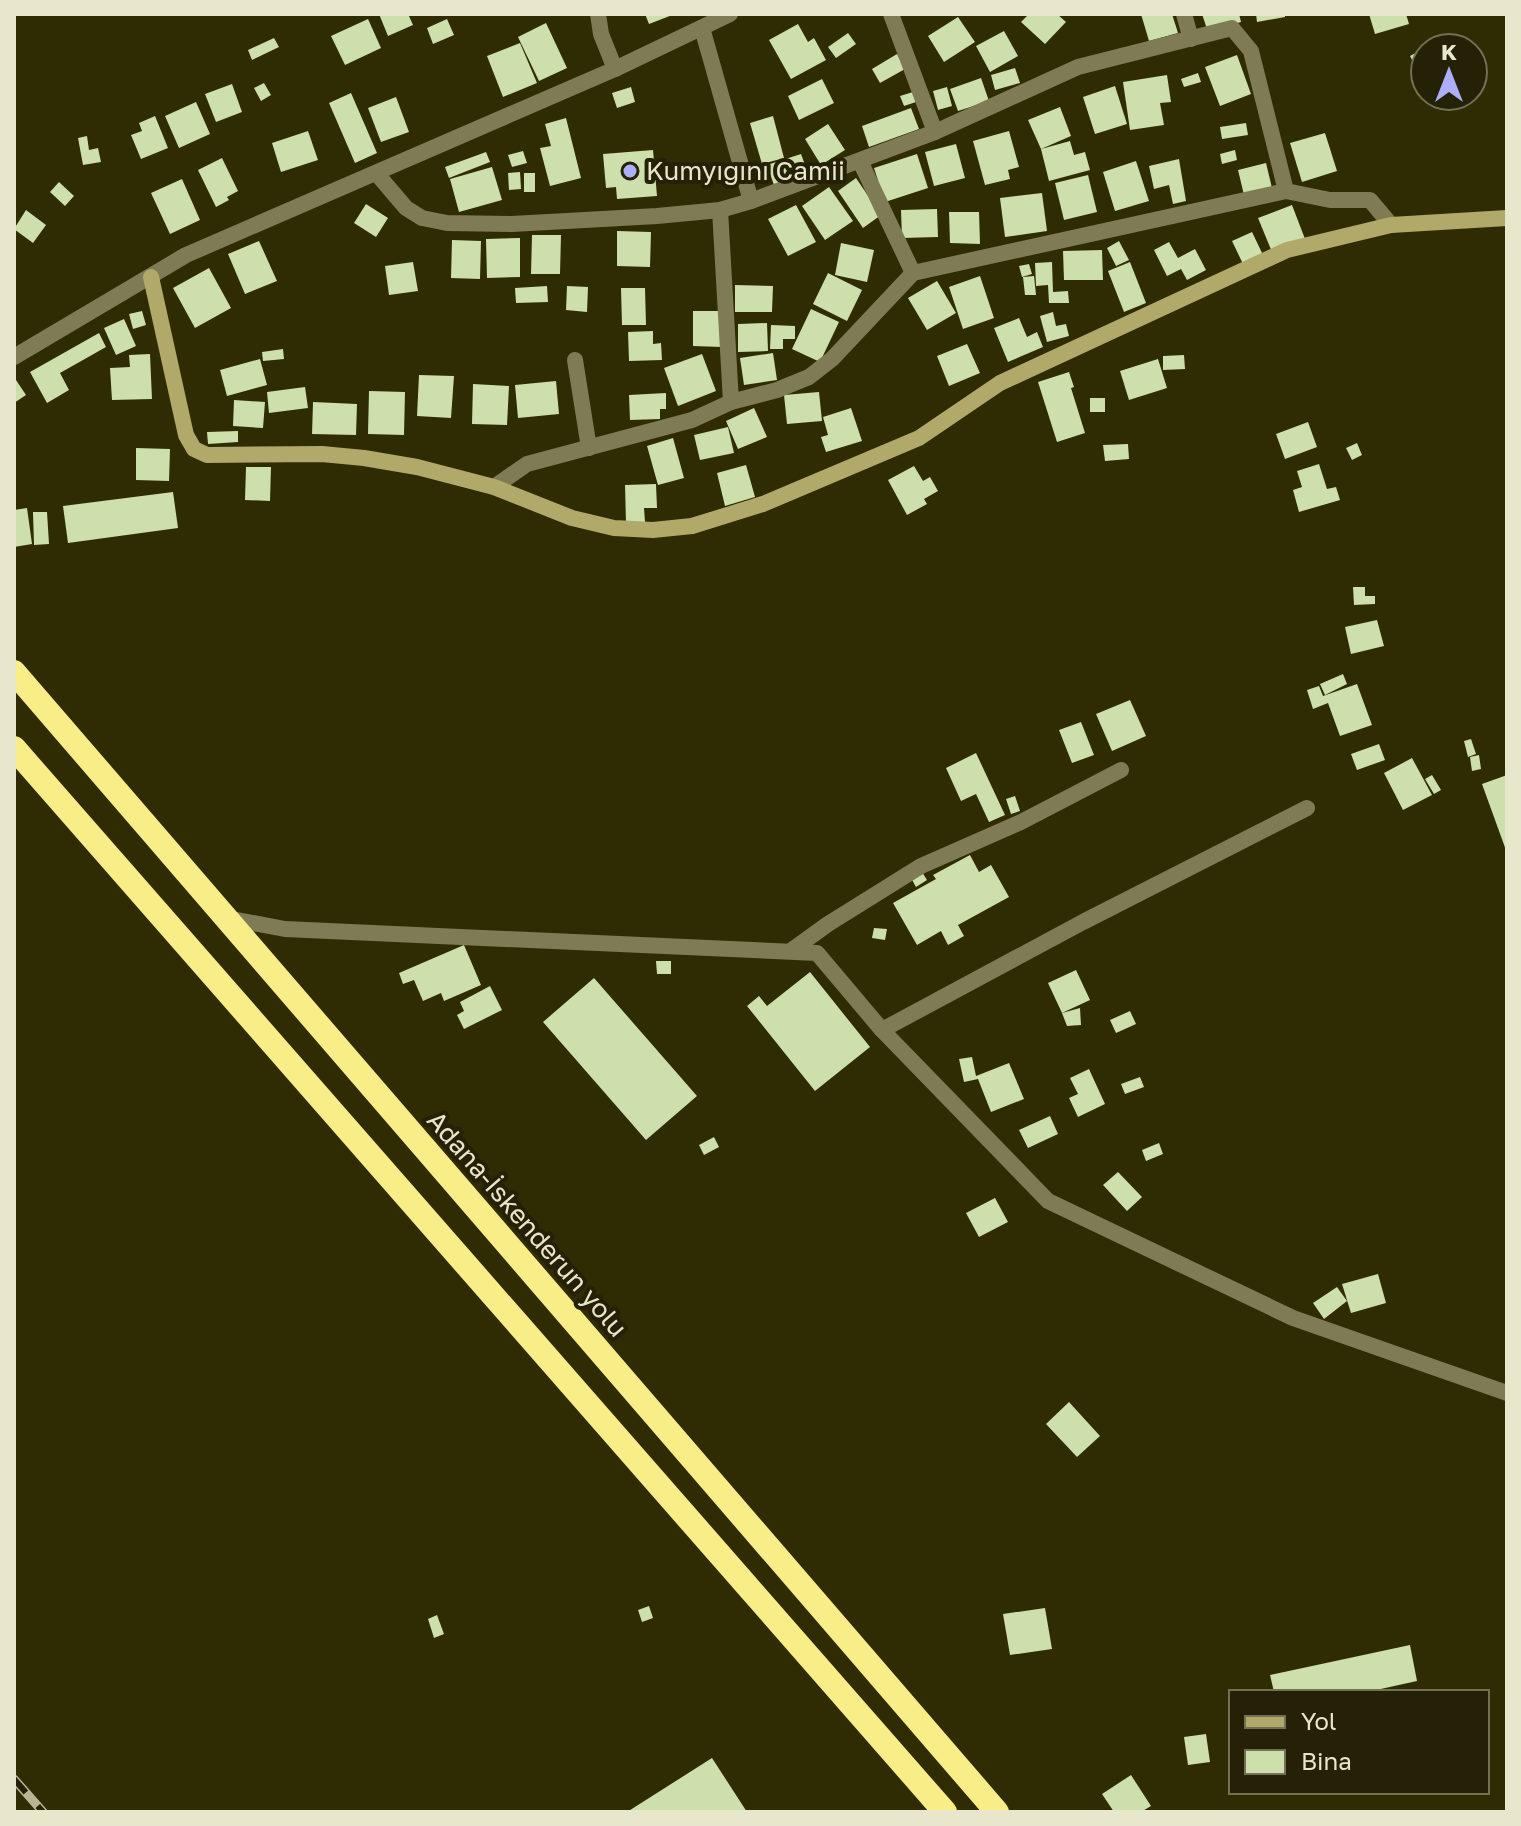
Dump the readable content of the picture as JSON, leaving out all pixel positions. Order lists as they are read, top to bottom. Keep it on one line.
{"streets":{"highway":["Adana-İskenderun yolu"]},"places":["Kumyığını Camii"],"legend":["Yol","Bina"],"north":"top"}
